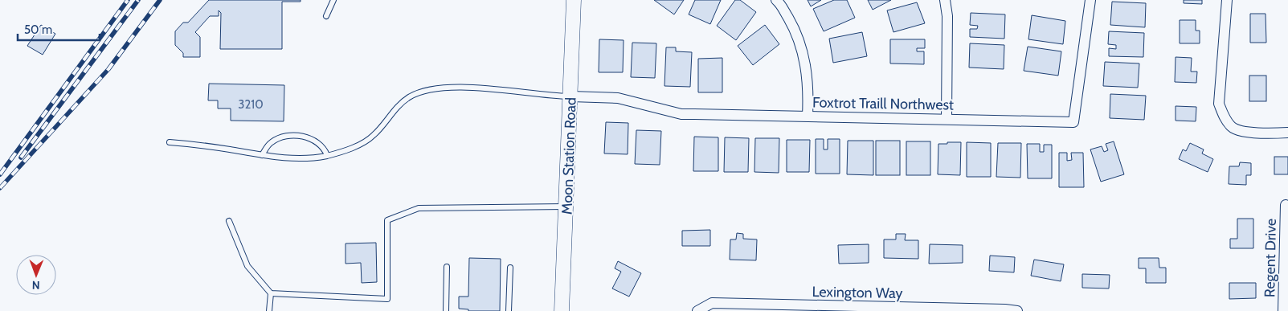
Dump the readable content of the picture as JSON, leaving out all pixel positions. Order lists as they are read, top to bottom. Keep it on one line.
{"streets":{"street":["Foxtrot Traill Northwest","Moon Station Road","Regent Drive","Lexington Way"]},"crossings":[["Foxtrot Traill Northwest","Moon Station Road"]],"house_numbers":["3210"],"scale_bar":"50 m","north":"bottom"}
